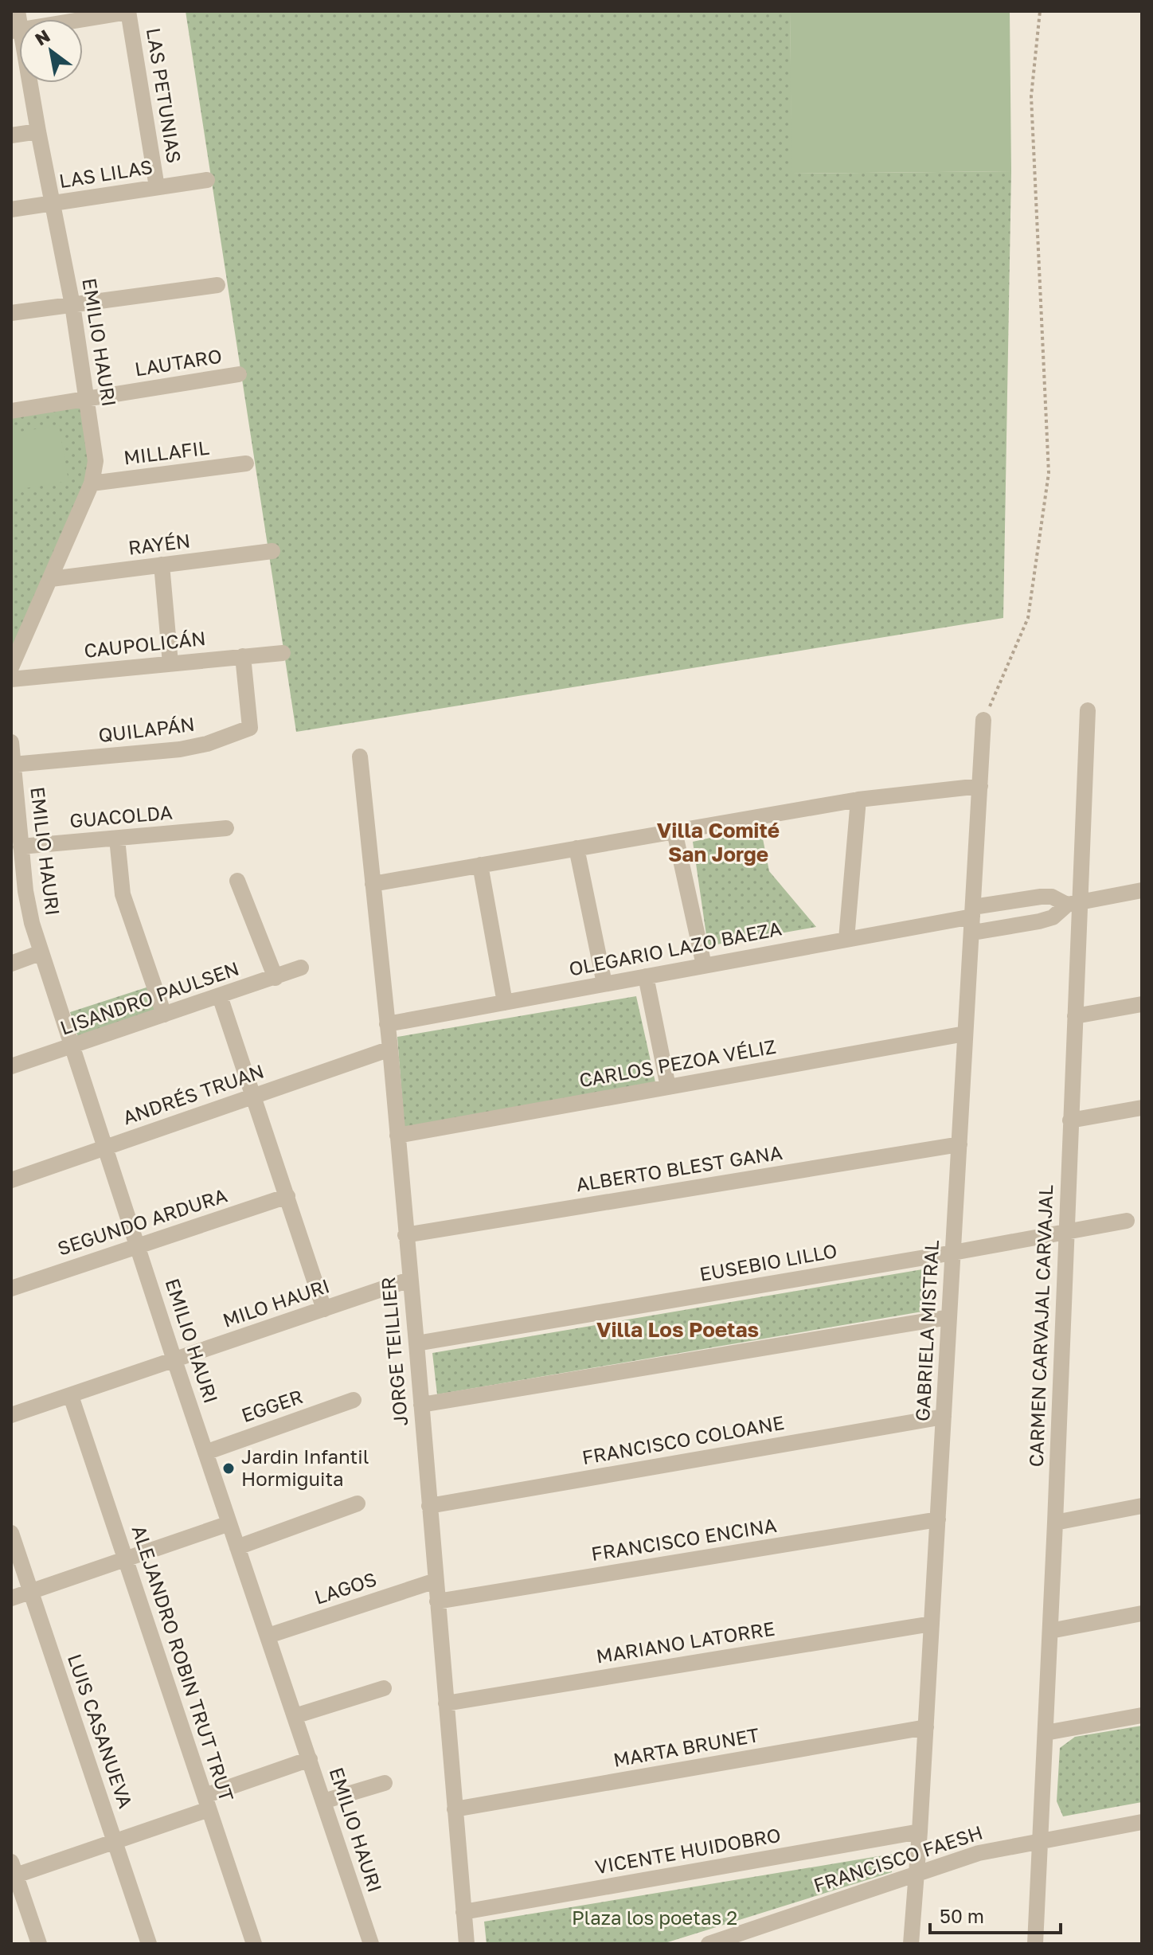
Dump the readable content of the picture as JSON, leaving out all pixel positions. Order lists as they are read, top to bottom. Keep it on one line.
{"streets":{"street":["LAS PETUNIAS","LAS LILAS","EMILIO HAURI","LAUTARO","MILLAFIL","RAYÉN","CAUPOLICÁN","QUILAPÁN","GUACOLDA","OLEGARIO LAZO BAEZA","LISANDRO PAULSEN","CARLOS PEZOA VÉLIZ","ANDRÉS TRUAN","ALBERTO BLEST GANA","SEGUNDO ARDURA","EUSEBIO LILLO","MILO HAURI","CARMEN CARVAJAL CARVAJAL","GABRIELA MISTRAL","JORGE TEILLIER","EGGER","FRANCISCO COLOANE","FRANCISCO ENCINA","LAGOS","MARIANO LATORRE","ALEJANDRO ROBIN TRUT TRUT","LUIS CASANUEVA","MARTA BRUNET","VICENTE HUIDOBRO","FRANCISCO FAESH"]},"crossings":[["LAS PETUNIAS","LAS LILAS"],["LAS LILAS","EMILIO HAURI"],["EMILIO HAURI","LAUTARO"],["EMILIO HAURI","MILLAFIL"],["EMILIO HAURI","RAYÉN"],["EMILIO HAURI","QUILAPÁN"],["EMILIO HAURI","GUACOLDA"],["EMILIO HAURI","LISANDRO PAULSEN"],["EMILIO HAURI","ANDRÉS TRUAN"],["EMILIO HAURI","SEGUNDO ARDURA"],["EMILIO HAURI","MILO HAURI"],["EMILIO HAURI","EGGER"],["EMILIO HAURI","LAGOS"],["CAUPOLICÁN","QUILAPÁN"],["OLEGARIO LAZO BAEZA","GABRIELA MISTRAL"],["OLEGARIO LAZO BAEZA","JORGE TEILLIER"],["CARLOS PEZOA VÉLIZ","GABRIELA MISTRAL"],["CARLOS PEZOA VÉLIZ","JORGE TEILLIER"],["ANDRÉS TRUAN","JORGE TEILLIER"],["ALBERTO BLEST GANA","GABRIELA MISTRAL"],["ALBERTO BLEST GANA","JORGE TEILLIER"],["EUSEBIO LILLO","CARMEN CARVAJAL CARVAJAL"],["EUSEBIO LILLO","GABRIELA MISTRAL"],["EUSEBIO LILLO","JORGE TEILLIER"],["MILO HAURI","JORGE TEILLIER"],["MILO HAURI","ALEJANDRO ROBIN TRUT TRUT"],["CARMEN CARVAJAL CARVAJAL","FRANCISCO FAESH"],["GABRIELA MISTRAL","FRANCISCO COLOANE"],["GABRIELA MISTRAL","FRANCISCO ENCINA"],["GABRIELA MISTRAL","MARIANO LATORRE"],["GABRIELA MISTRAL","MARTA BRUNET"],["GABRIELA MISTRAL","VICENTE HUIDOBRO"],["GABRIELA MISTRAL","FRANCISCO FAESH"],["JORGE TEILLIER","FRANCISCO COLOANE"],["JORGE TEILLIER","FRANCISCO ENCINA"],["JORGE TEILLIER","LAGOS"],["JORGE TEILLIER","MARIANO LATORRE"],["JORGE TEILLIER","MARTA BRUNET"],["JORGE TEILLIER","VICENTE HUIDOBRO"]],"districts":["Villa Comité San Jorge","Villa Los Poetas"],"parks":["Plaza los poetas 2"],"places":["Jardin Infantil Hormiguita"],"scale_bar":"50 m","north":"top left"}
